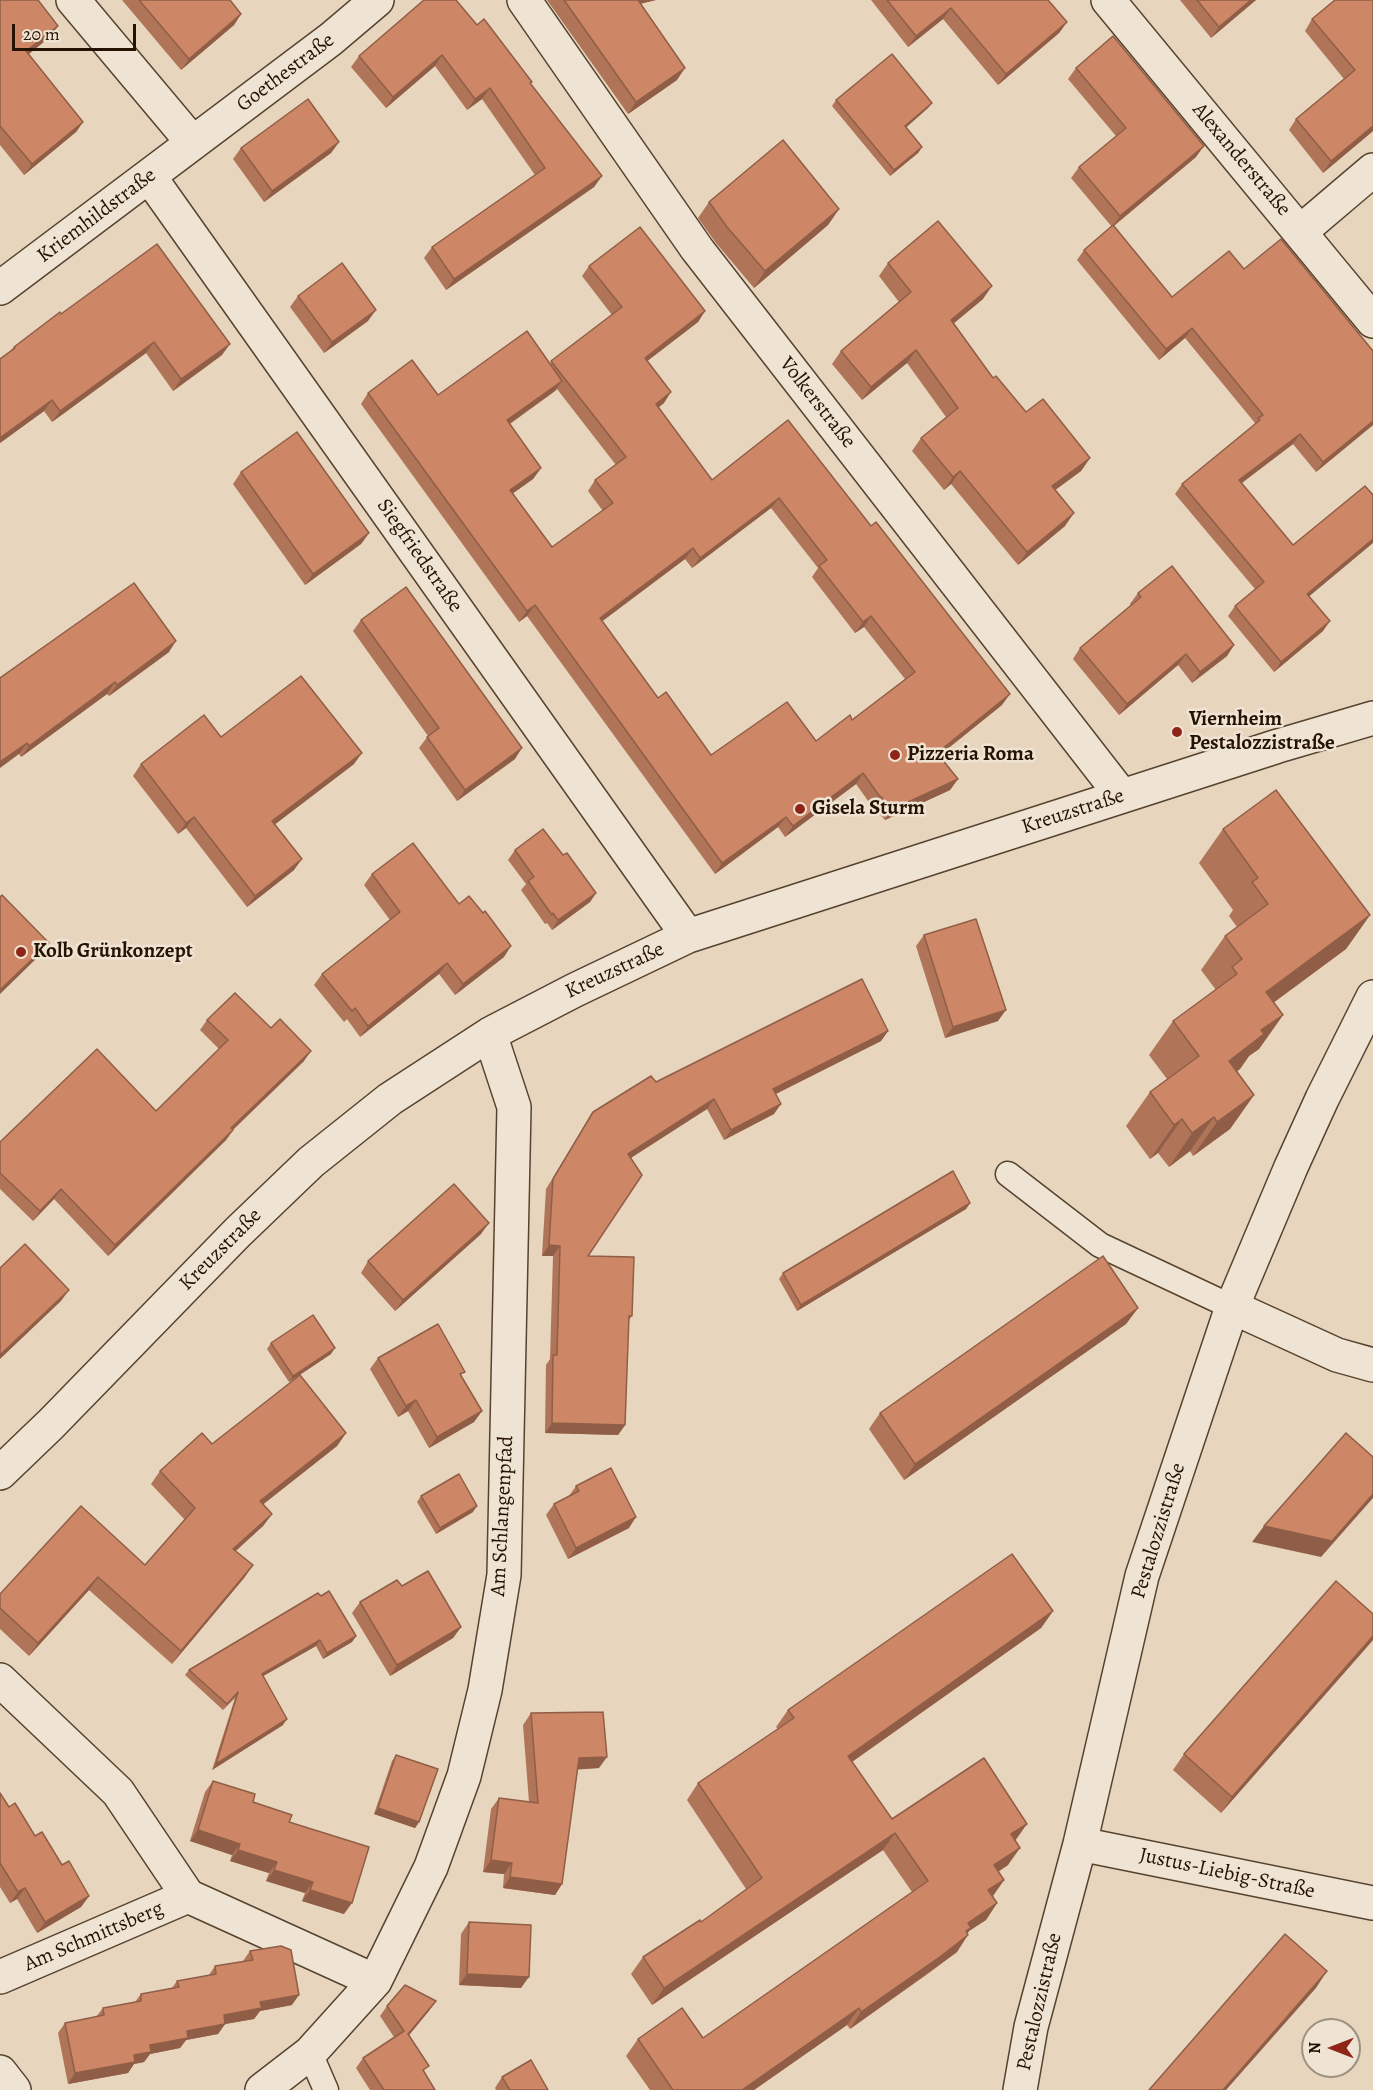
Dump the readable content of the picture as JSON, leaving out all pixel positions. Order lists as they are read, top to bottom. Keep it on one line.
{"streets":{"street":["Goethestraße","Alexanderstraße","Kriemhildstraße","Volkerstraße","Siegfriedstraße","Kreuzstraße","Am Schlangenpfad","Pestalozzistraße","Justus-Liebig-Straße","Am Schmittsberg"]},"crossings":[["Goethestraße","Kriemhildstraße"],["Kriemhildstraße","Siegfriedstraße"],["Volkerstraße","Kreuzstraße"],["Siegfriedstraße","Kreuzstraße"],["Kreuzstraße","Am Schlangenpfad"],["Pestalozzistraße","Justus-Liebig-Straße"]],"places":["Viernheim Pestalozzistraße","Pizzeria Roma","Gisela Sturm","Kolb Grünkonzept"],"scale_bar":"20 m","north":"left"}
